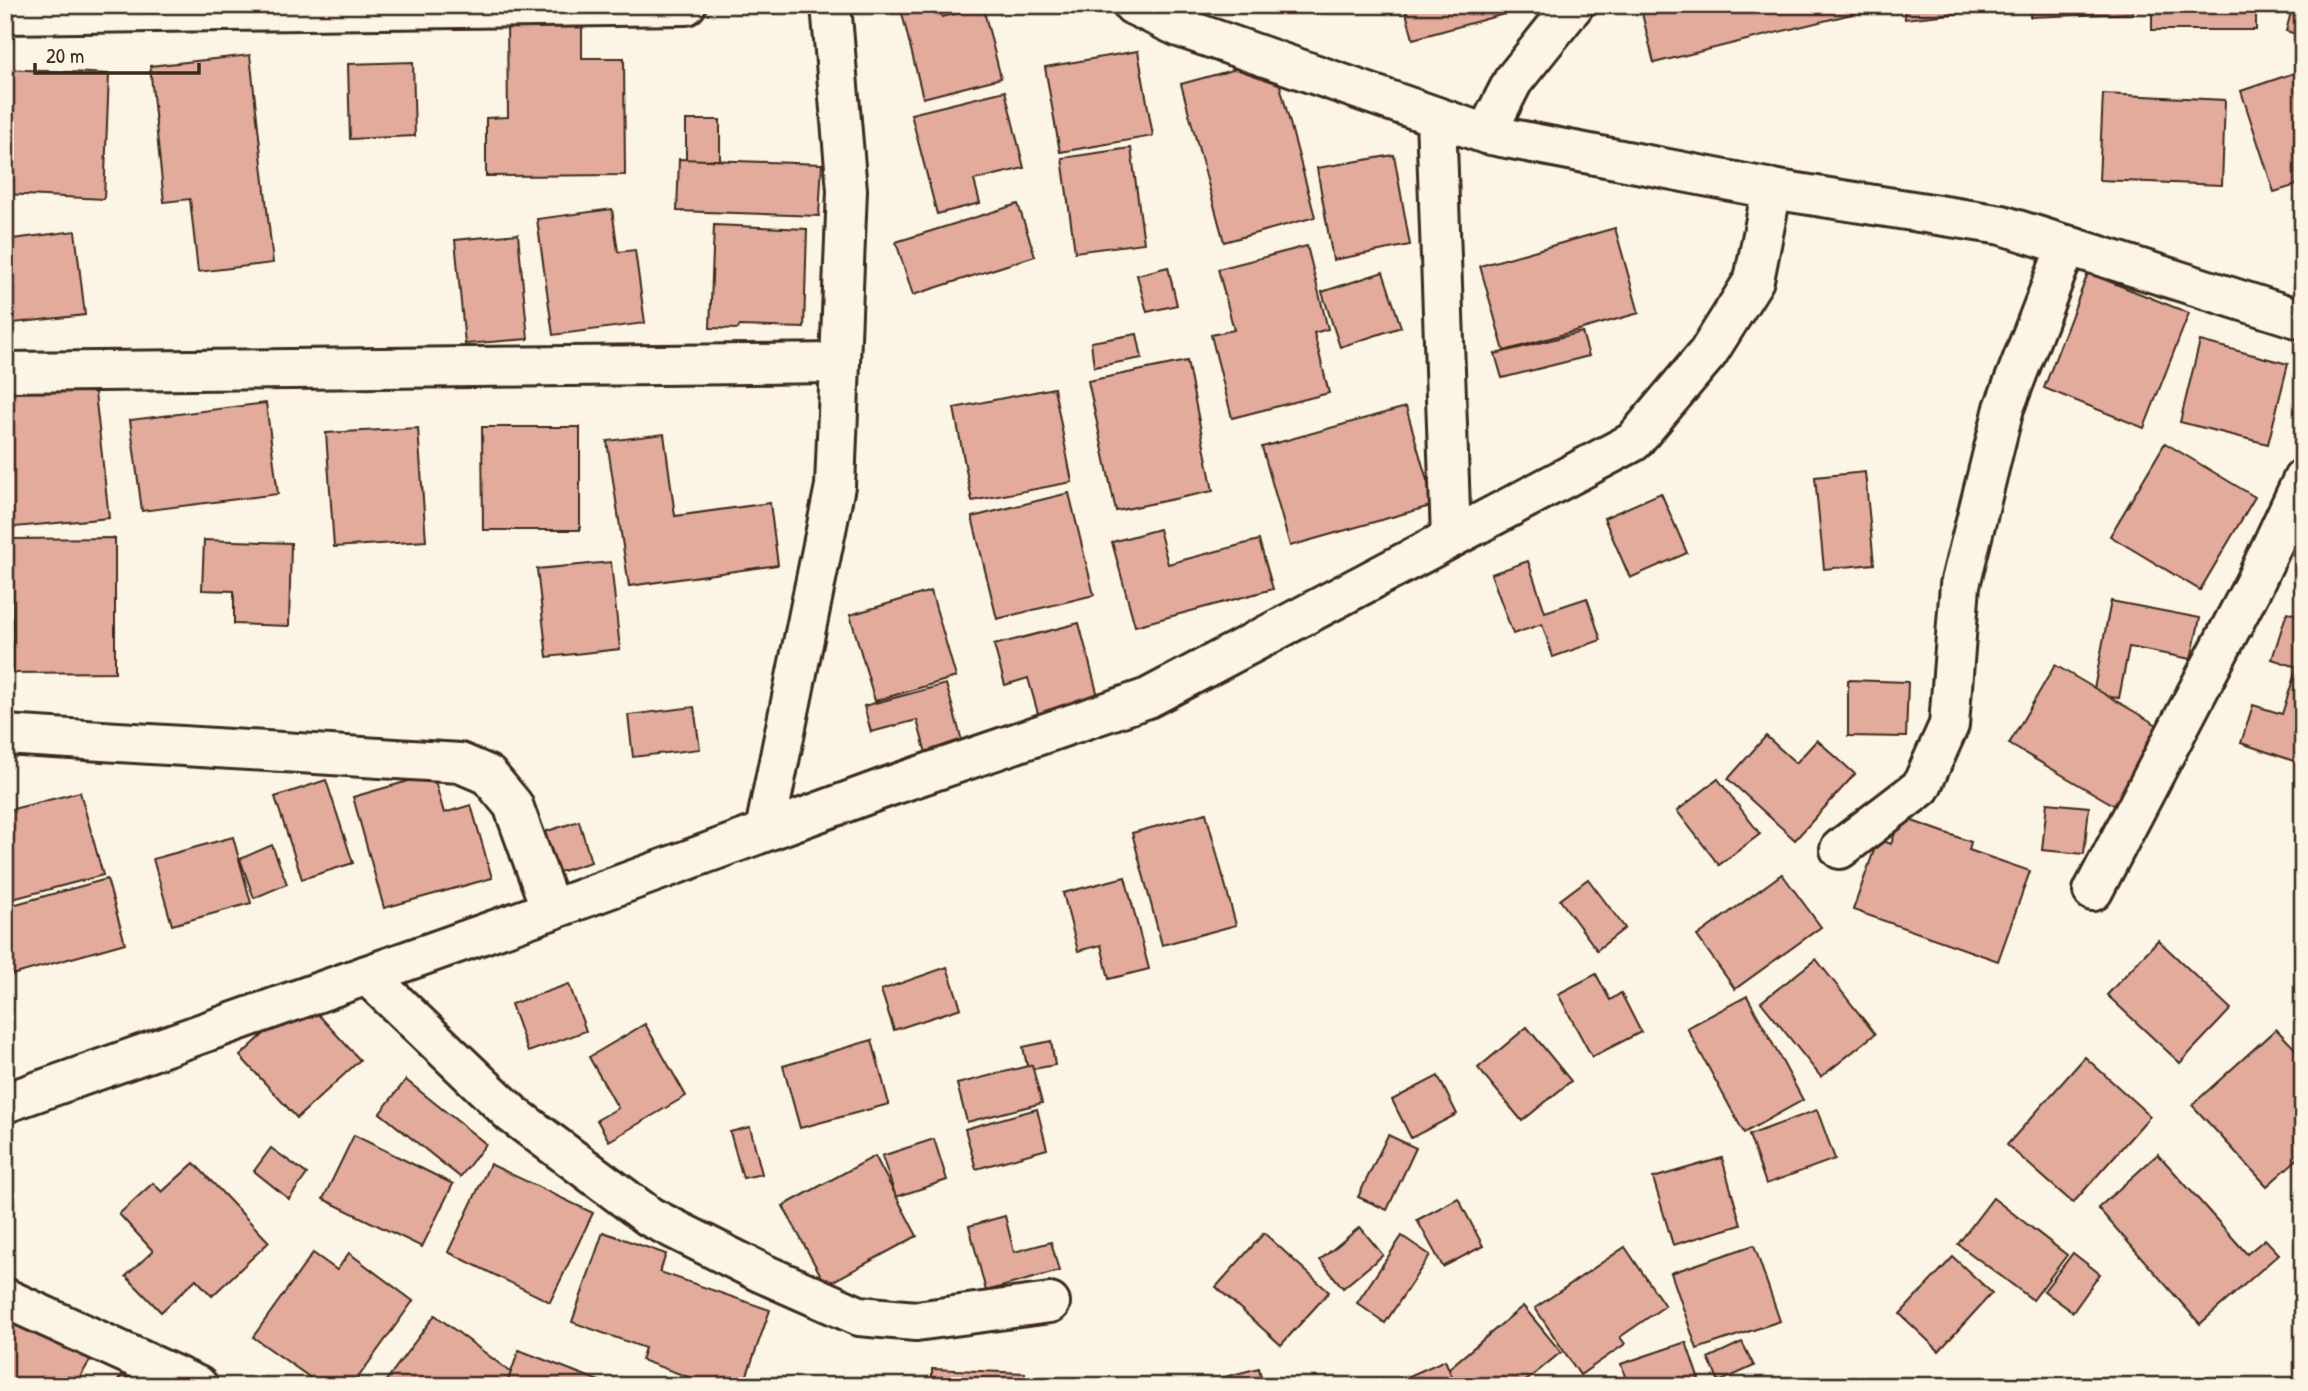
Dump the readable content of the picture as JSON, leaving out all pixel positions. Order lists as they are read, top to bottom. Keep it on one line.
{"scale_bar":"20 m"}
